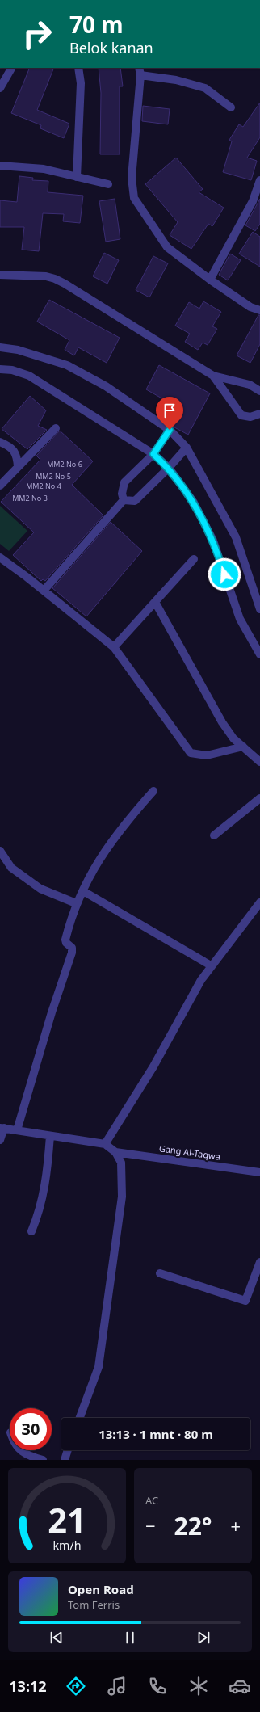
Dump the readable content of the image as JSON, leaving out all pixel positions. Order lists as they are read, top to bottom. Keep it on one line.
{"streets":{"street":["Gang Al-Taqwa"]},"house_numbers":["MM2 No 6","MM2 No 5","MM2 No 4","MM2 No 3"],"page":{"turn":["70 m","Belok kanan"],"limit":"30","trip":"13:13 · 1 mnt · 80 m","tile":"AC","heat":["−","22°","+"],"song":["Open Road","Tom Ferris"],"tabs":"13:12","gauge":["21","km/h"]}}
